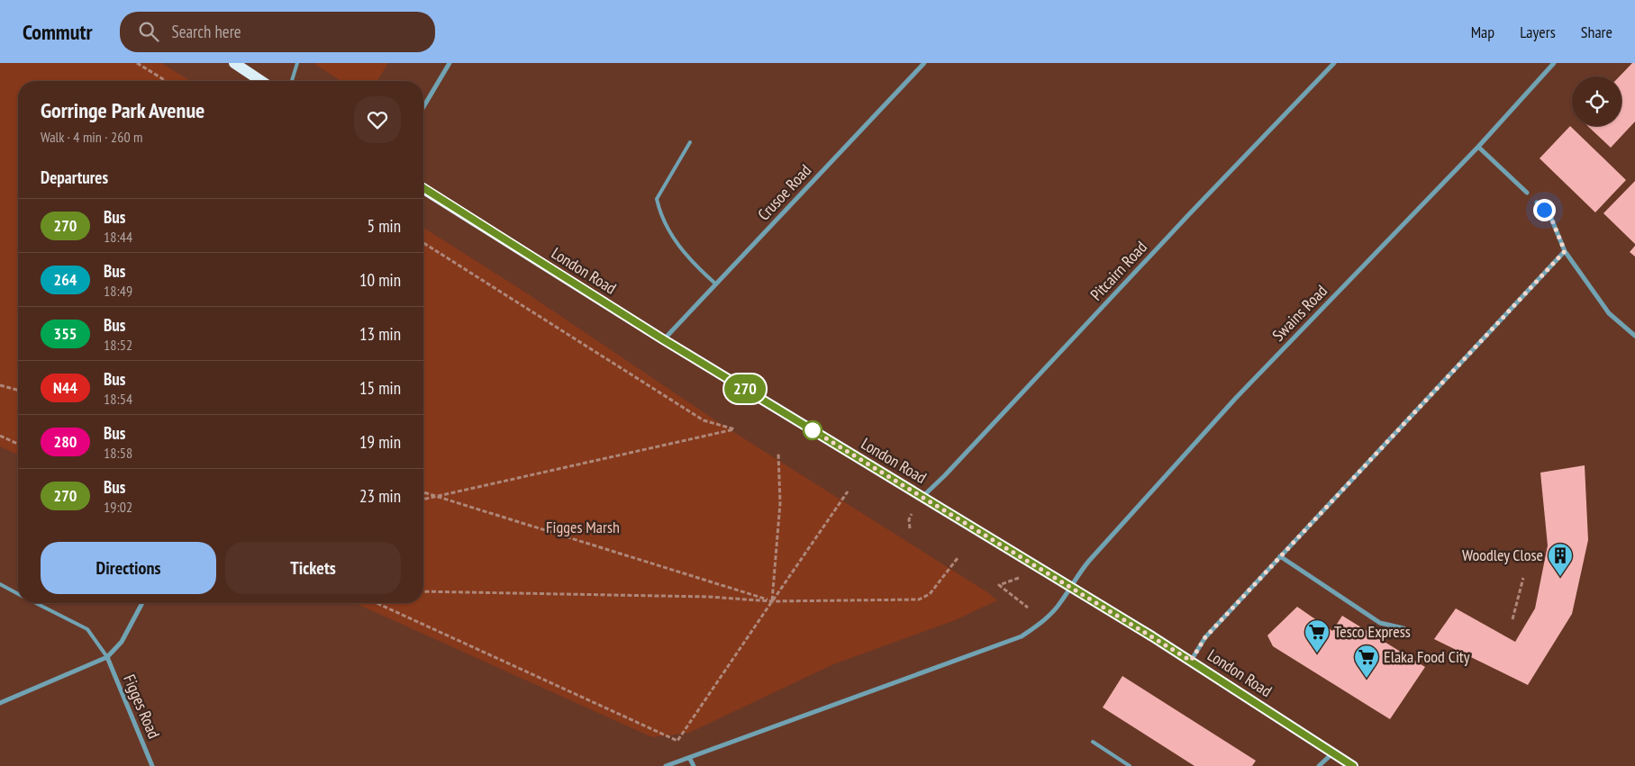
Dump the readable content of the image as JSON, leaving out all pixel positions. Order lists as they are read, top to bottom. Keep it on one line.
{"streets":{"main road":["London Road"],"street":["Crusoe Road","Pitcairn Road","Swains Road","Figges Road"]},"crossings":[["Crusoe Road","London Road"],["London Road","Pitcairn Road"],["London Road","Swains Road"]],"parks":["Figges Marsh"],"places":{"building":["Woodley Close"],"supermarket":["Tesco Express","Elaka Food City"]},"lines":["bus line 270"],"page":{"header":"Commutr","search":"Search here","nav":["Map","Layers","Share"],"on_map":"270","heading":[["Gorringe Park Avenue","Walk · 4 min · 260 m"],"Departures"],"list":[{"mark":"270","name":"Bus","note":"18:44","value":"5 min"},{"mark":"264","name":"Bus","note":"18:49","value":"10 min"},{"mark":"355","name":"Bus","note":"18:52","value":"13 min"},{"mark":"N44","name":"Bus","note":"18:54","value":"15 min"},{"mark":"280","name":"Bus","note":"18:58","value":"19 min"},{"mark":"270","name":"Bus","note":"19:02","value":"23 min"}],"buttons":["Directions","Tickets"]}}
